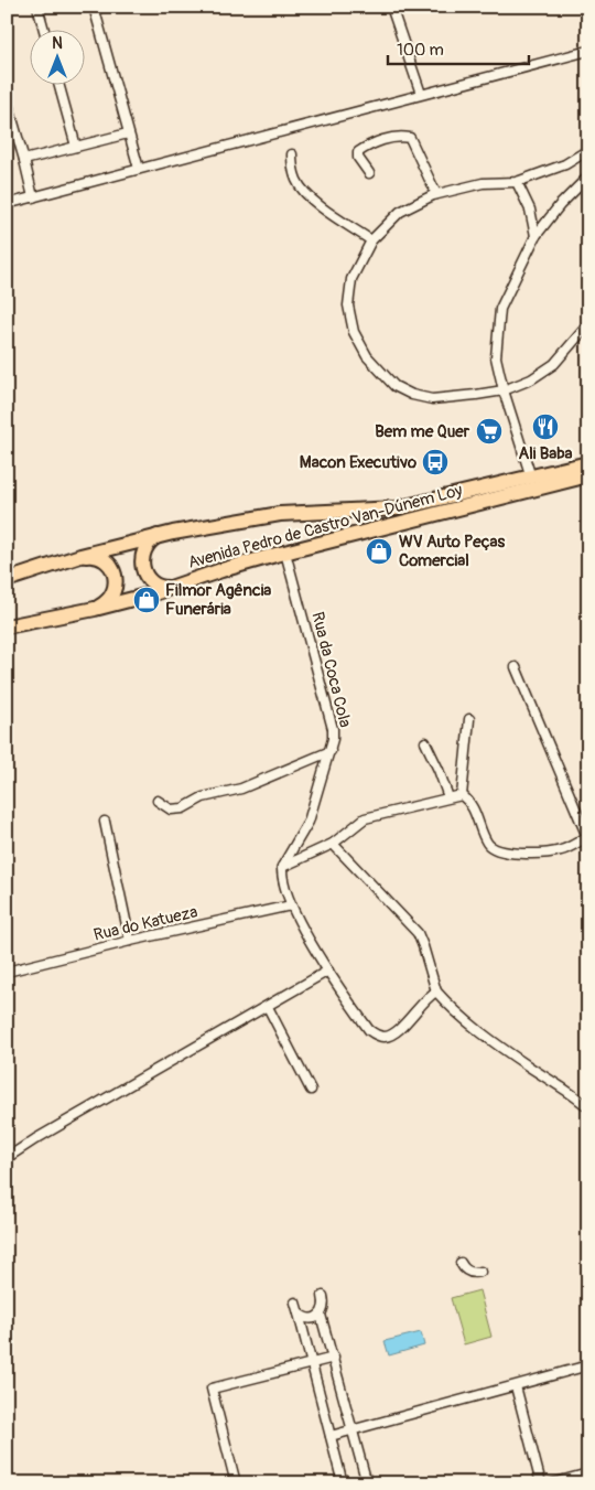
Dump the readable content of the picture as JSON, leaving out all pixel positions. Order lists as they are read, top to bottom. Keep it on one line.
{"streets":{"highway":["Avenida Pedro de Castro Van-Dúnem Loy"],"street":["Rua da Coca Cola","Rua do Katueza"]},"crossings":[["Avenida Pedro de Castro Van-Dúnem Loy","Rua da Coca Cola"]],"places":{"restaurant":["Ali Baba"],"supermarket":["Bem me Quer"],"bus stop":["Macon Executivo"],"shop":["WV Auto Peças Comercial","Filmor Agência Funerária"]},"scale_bar":"100 m","north":"top"}
